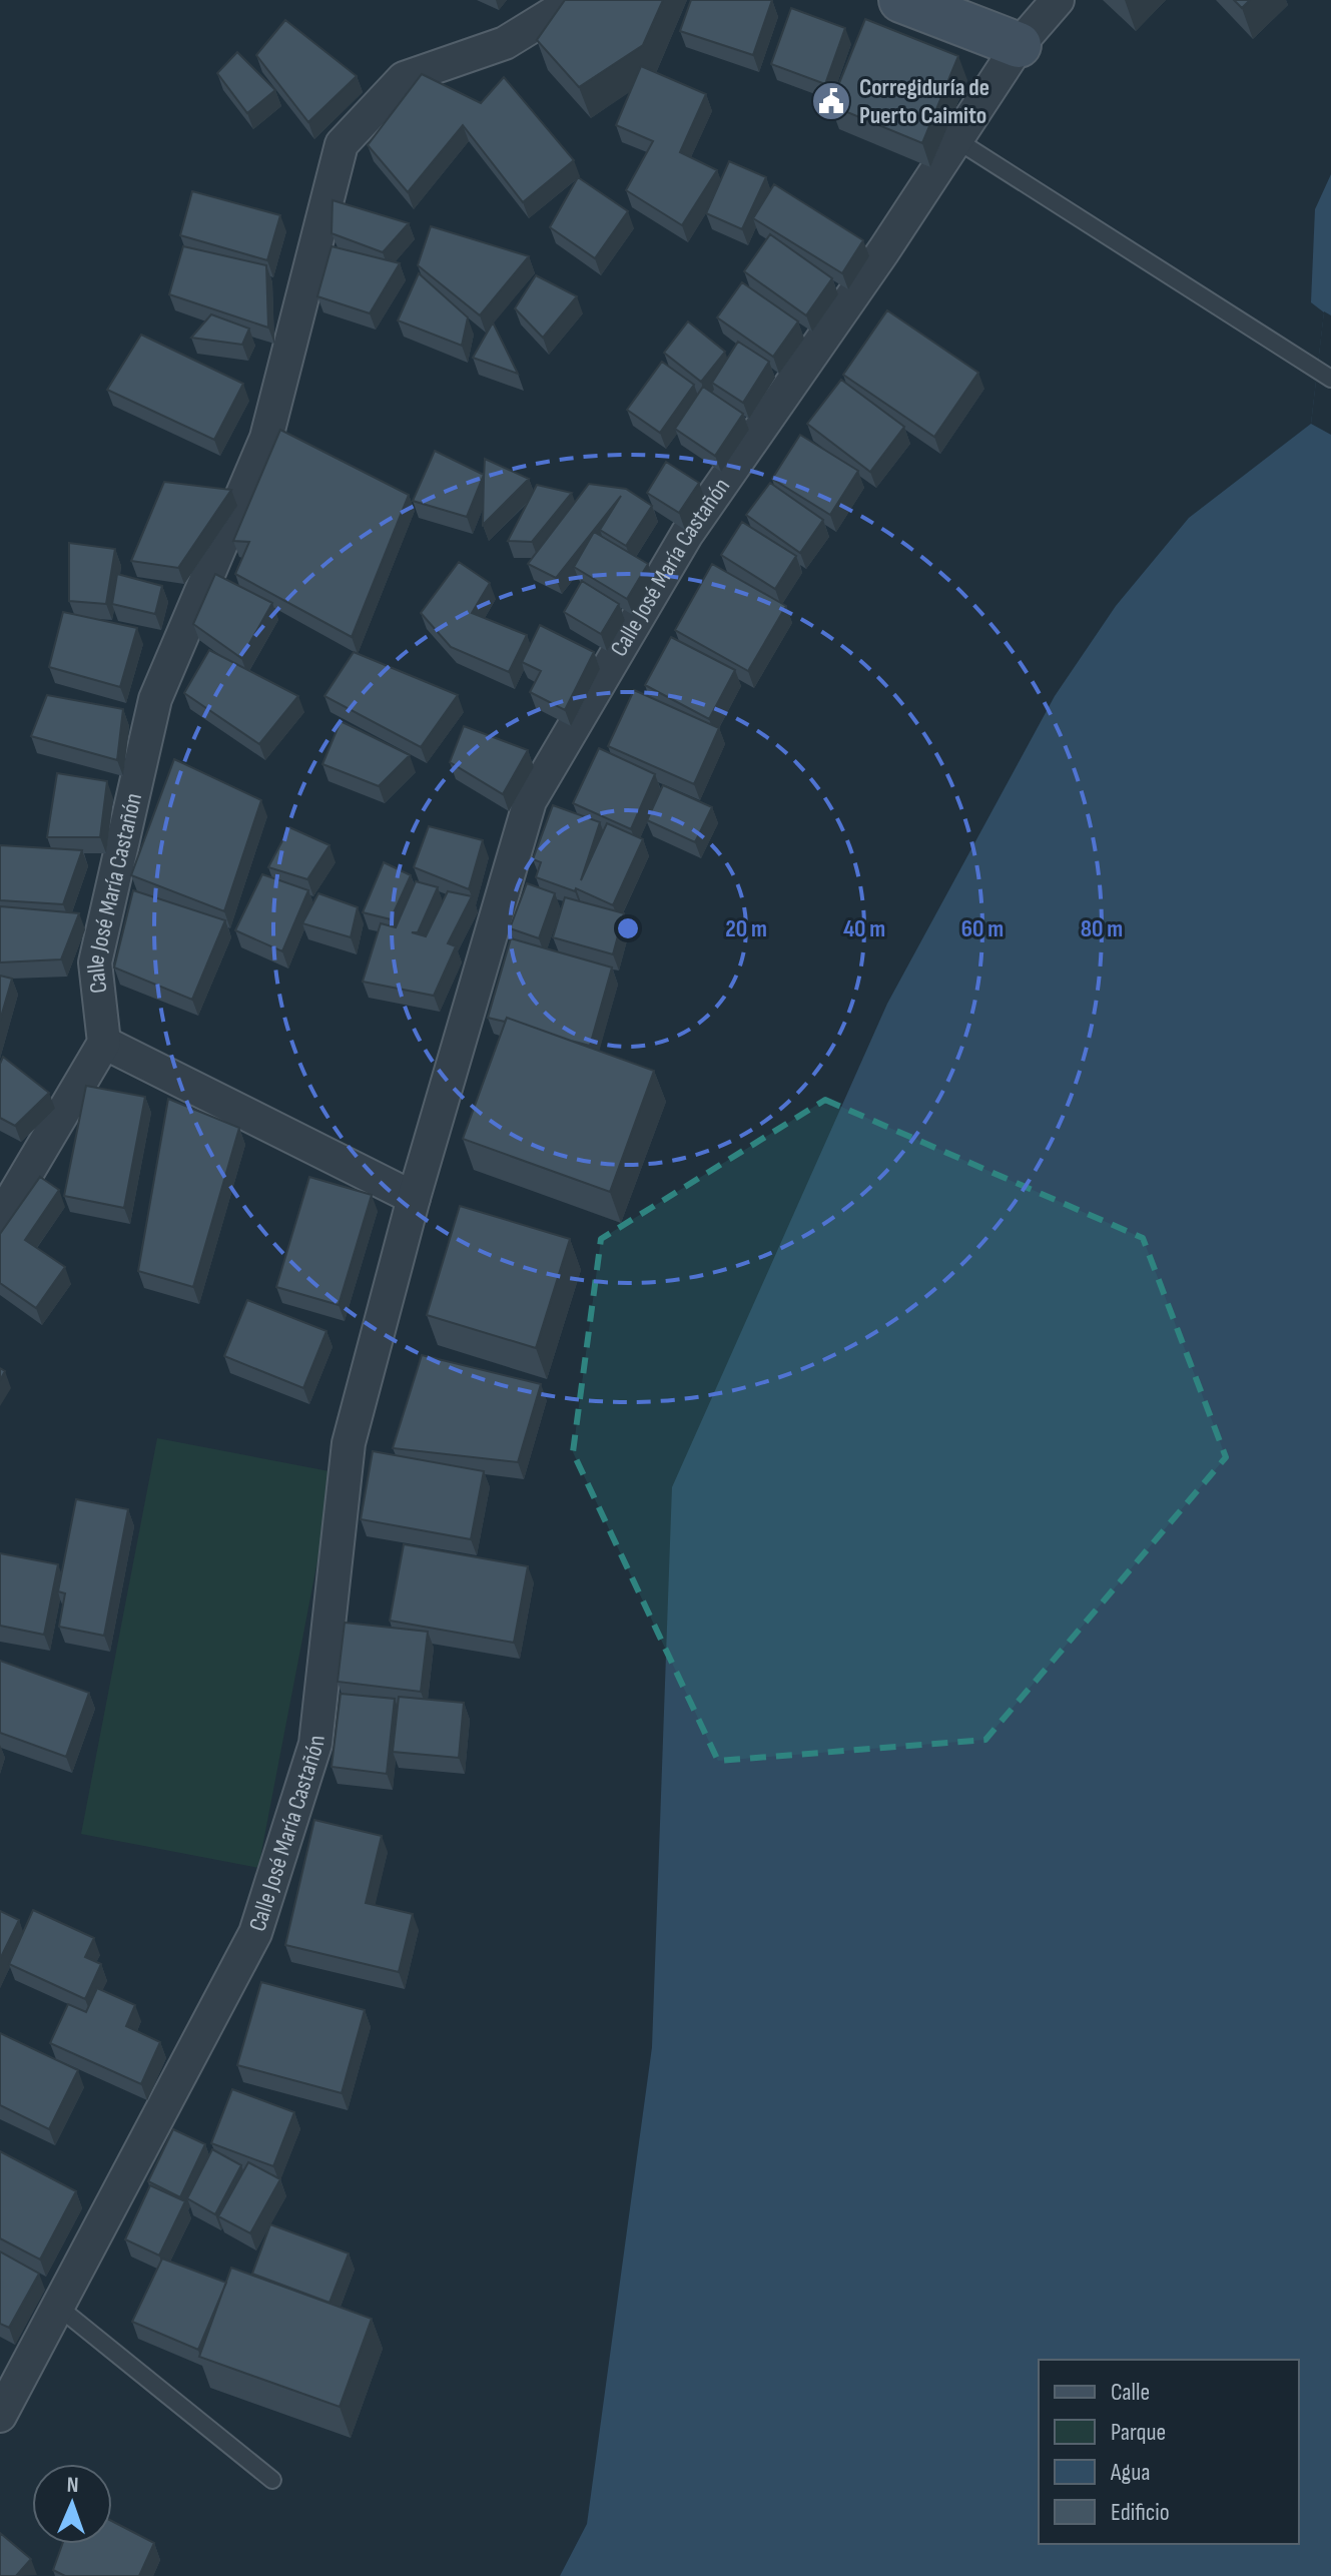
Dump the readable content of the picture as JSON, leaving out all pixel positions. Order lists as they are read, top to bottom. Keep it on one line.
{"streets":{"street":["Calle José María Castañón"]},"places":{"public building":["Corregiduría de Puerto Caimito"]},"legend":["Calle","Parque","Agua","Edificio"],"north":"top","rings":["20 m","40 m","60 m","80 m"]}
